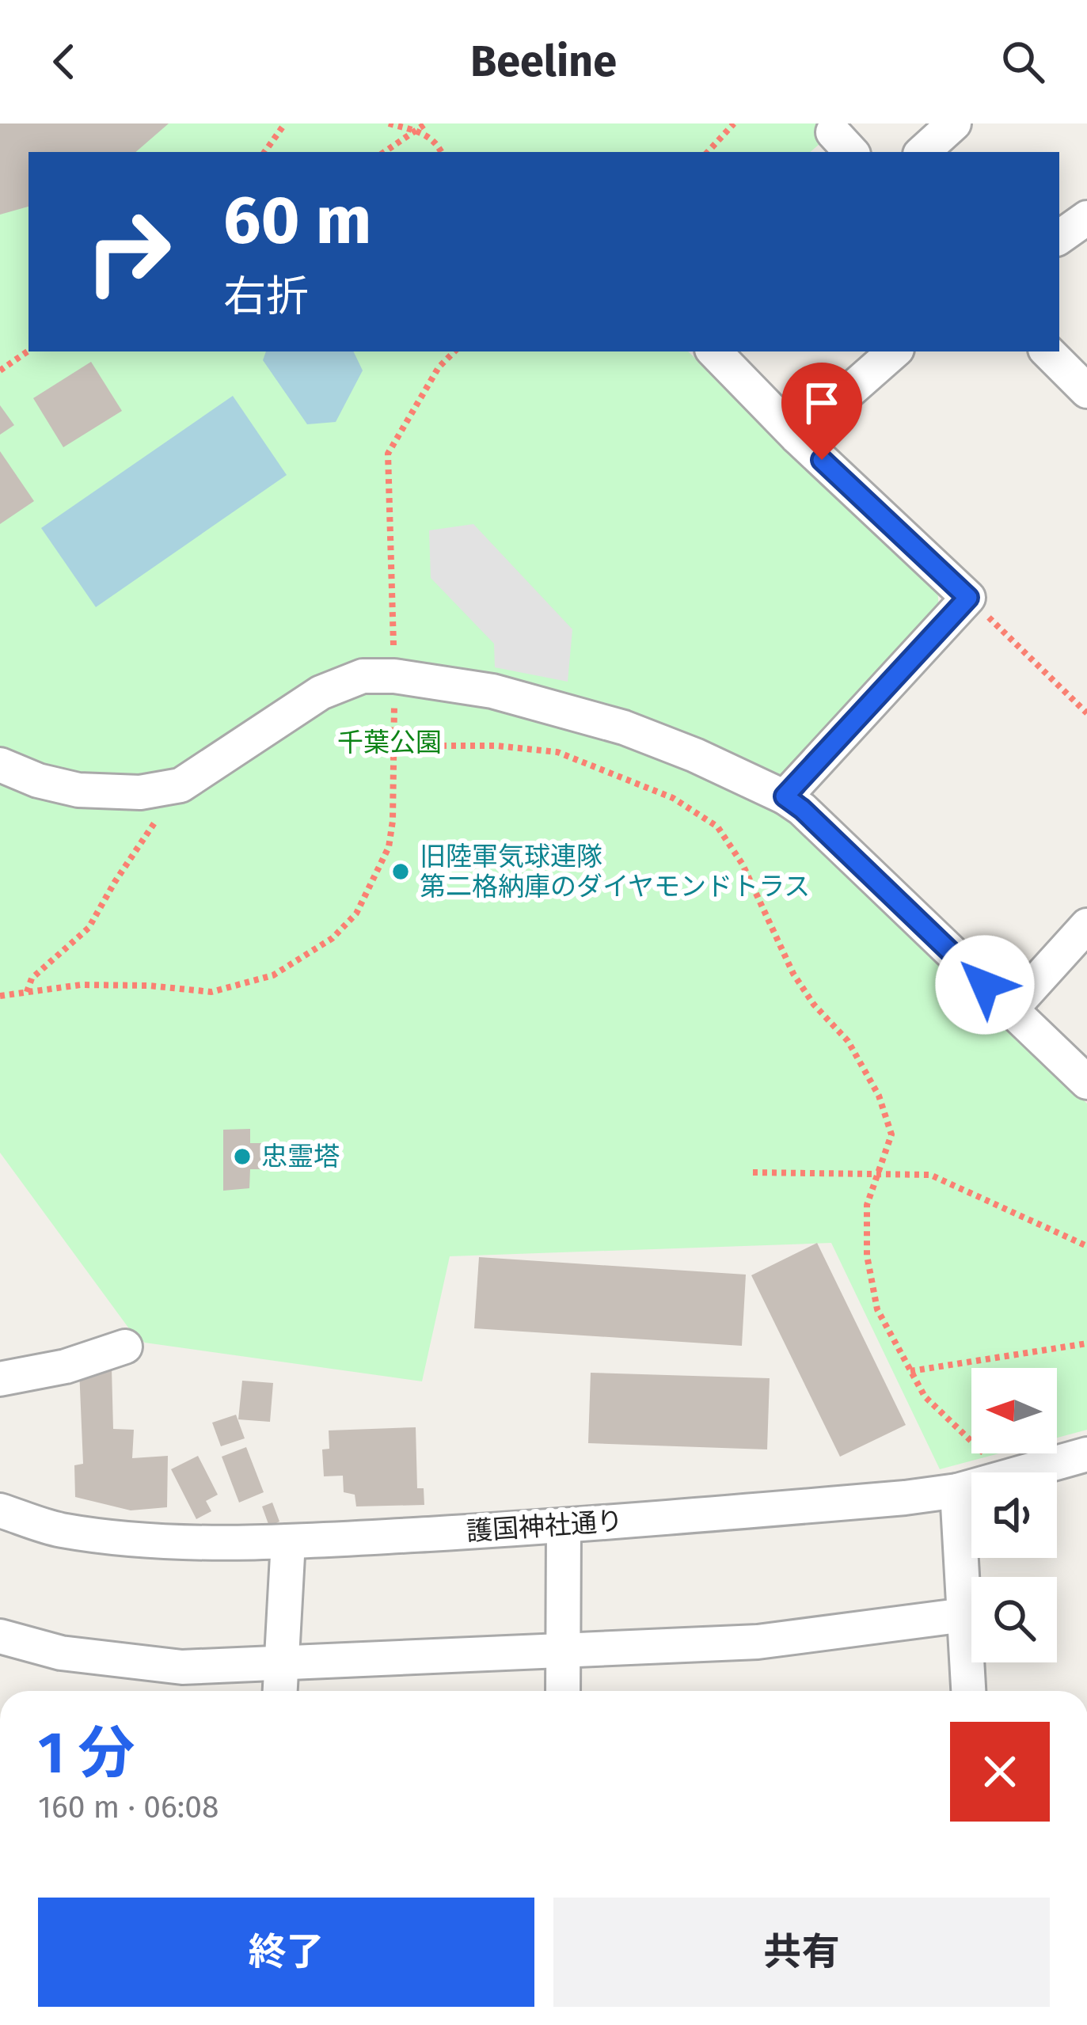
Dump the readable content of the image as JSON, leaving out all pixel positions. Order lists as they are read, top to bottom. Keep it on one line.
{"streets":{"street":["護国神社通り"]},"parks":["千葉公園"],"places":["旧陸軍気球連隊 第二格納庫のダイヤモンドトラス","忠霊塔"],"north":"left","page":{"header":"Beeline","turn":["60 m","右折"],"heading":["1 分","160 m · 06:08"],"buttons":["終了","共有"]}}
